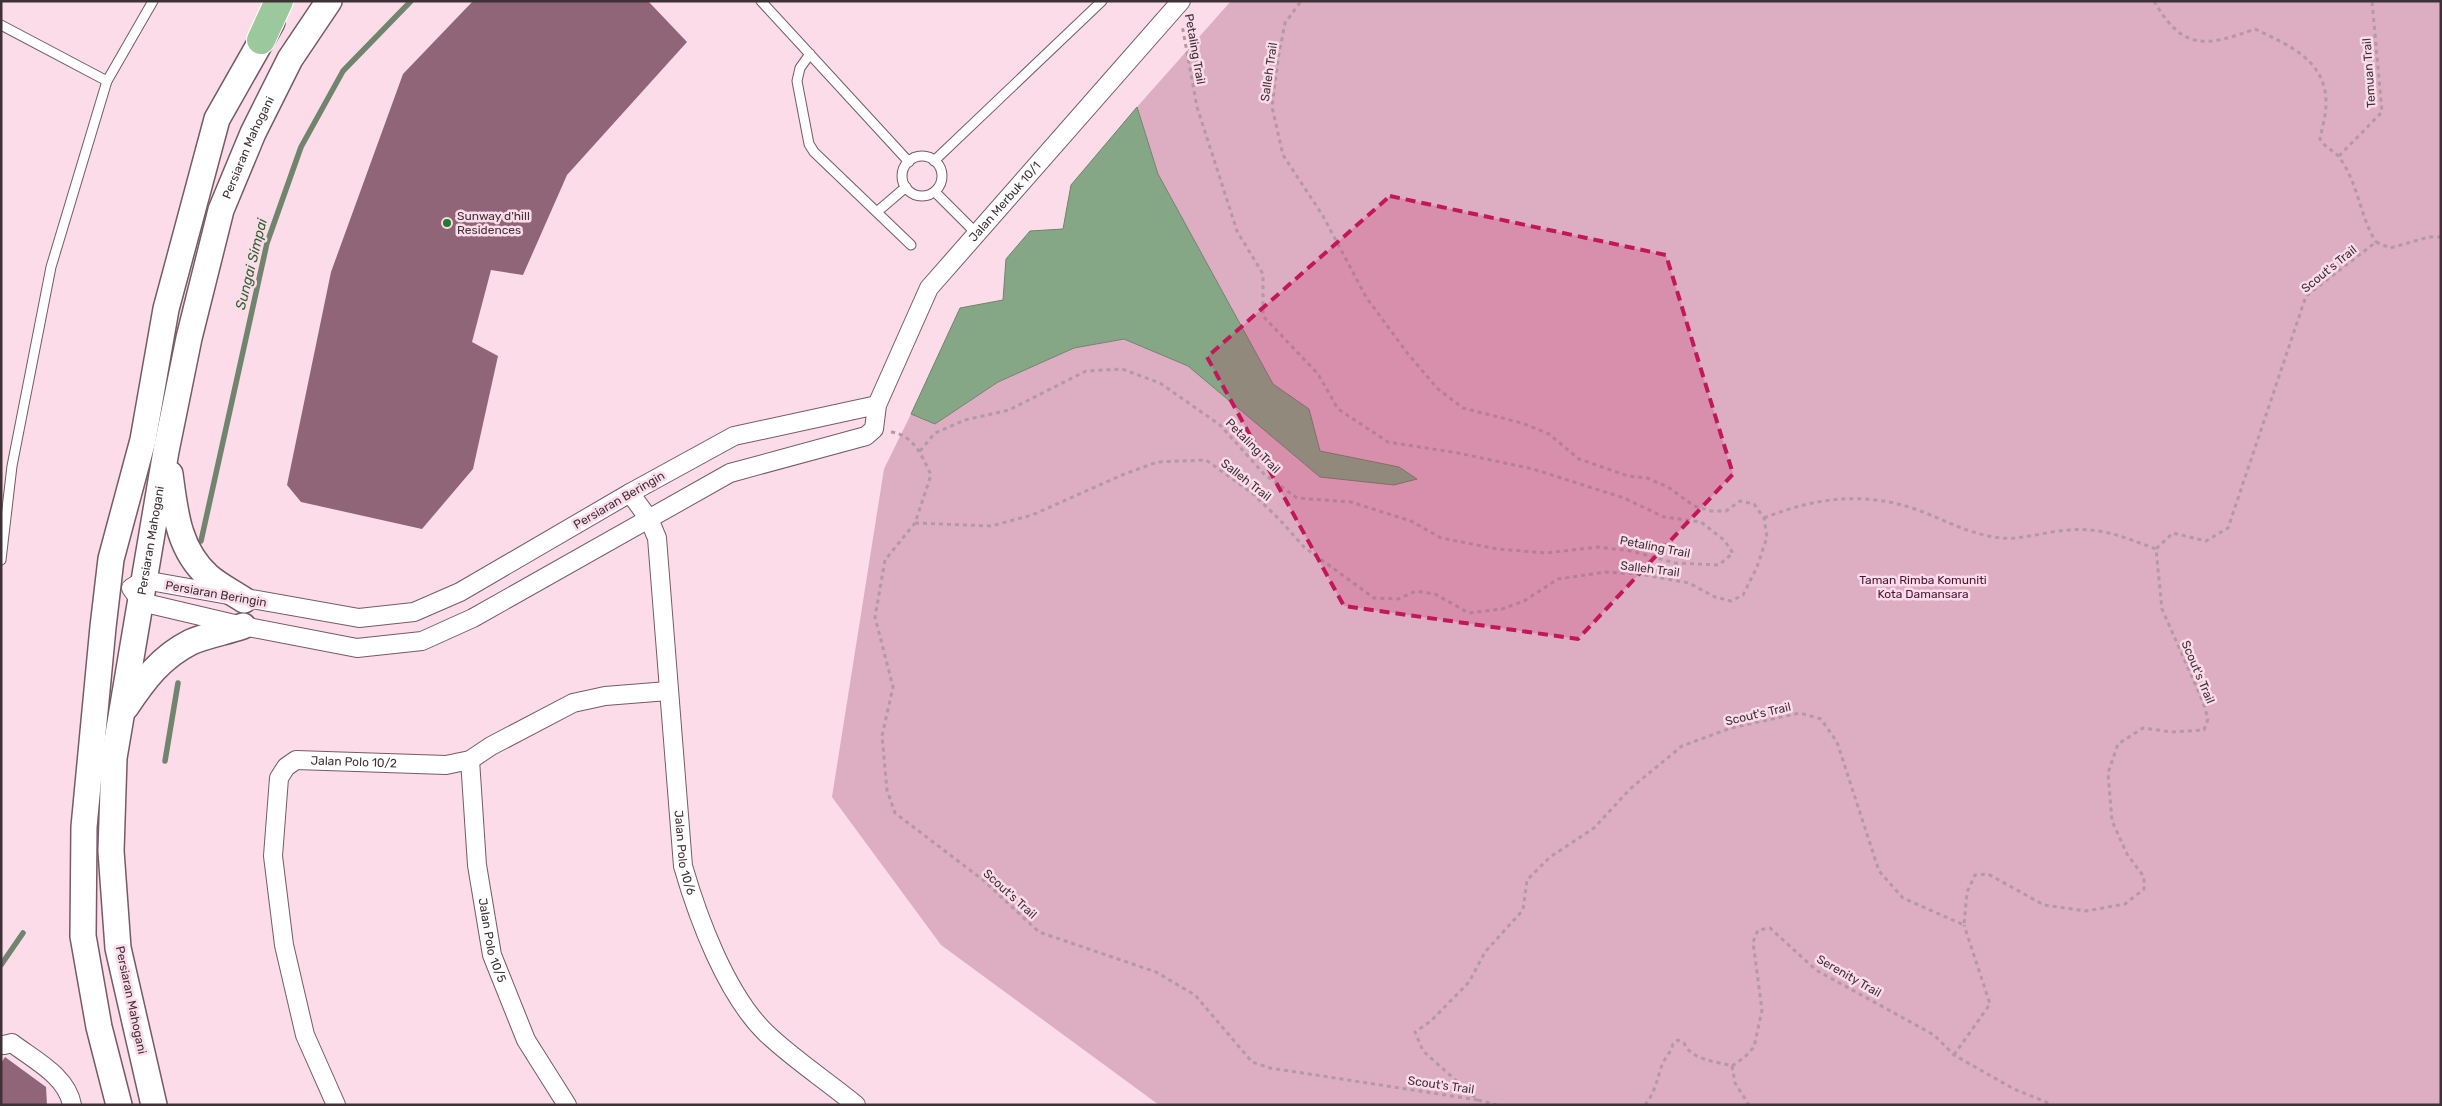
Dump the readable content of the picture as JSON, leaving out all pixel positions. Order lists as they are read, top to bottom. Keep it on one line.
{"streets":{"main road":["Persiaran Mahogani"],"street":["Jalan Merbuk 10/1","Persiaran Beringin","Jalan Polo 10/2","Jalan Polo 10/6","Jalan Polo 10/5"],"path":["Petaling Trail","Salleh Trail","Temuan Trail","Scout's Trail","Serenity Trail"]},"crossings":[["Petaling Trail","Jalan Merbuk 10/1"],["Petaling Trail","Scout's Trail"],["Salleh Trail","Scout's Trail"],["Persiaran Mahogani","Persiaran Beringin"],["Jalan Merbuk 10/1","Scout's Trail"],["Jalan Merbuk 10/1","Persiaran Beringin"],["Scout's Trail","Persiaran Beringin"],["Persiaran Beringin","Jalan Polo 10/6"],["Jalan Polo 10/2","Jalan Polo 10/6"],["Jalan Polo 10/2","Jalan Polo 10/5"]],"water":["Sungai Simpai"],"parks":["Taman Rimba Komuniti Kota Damansara"],"places":["Sunway d'hill Residences"]}
